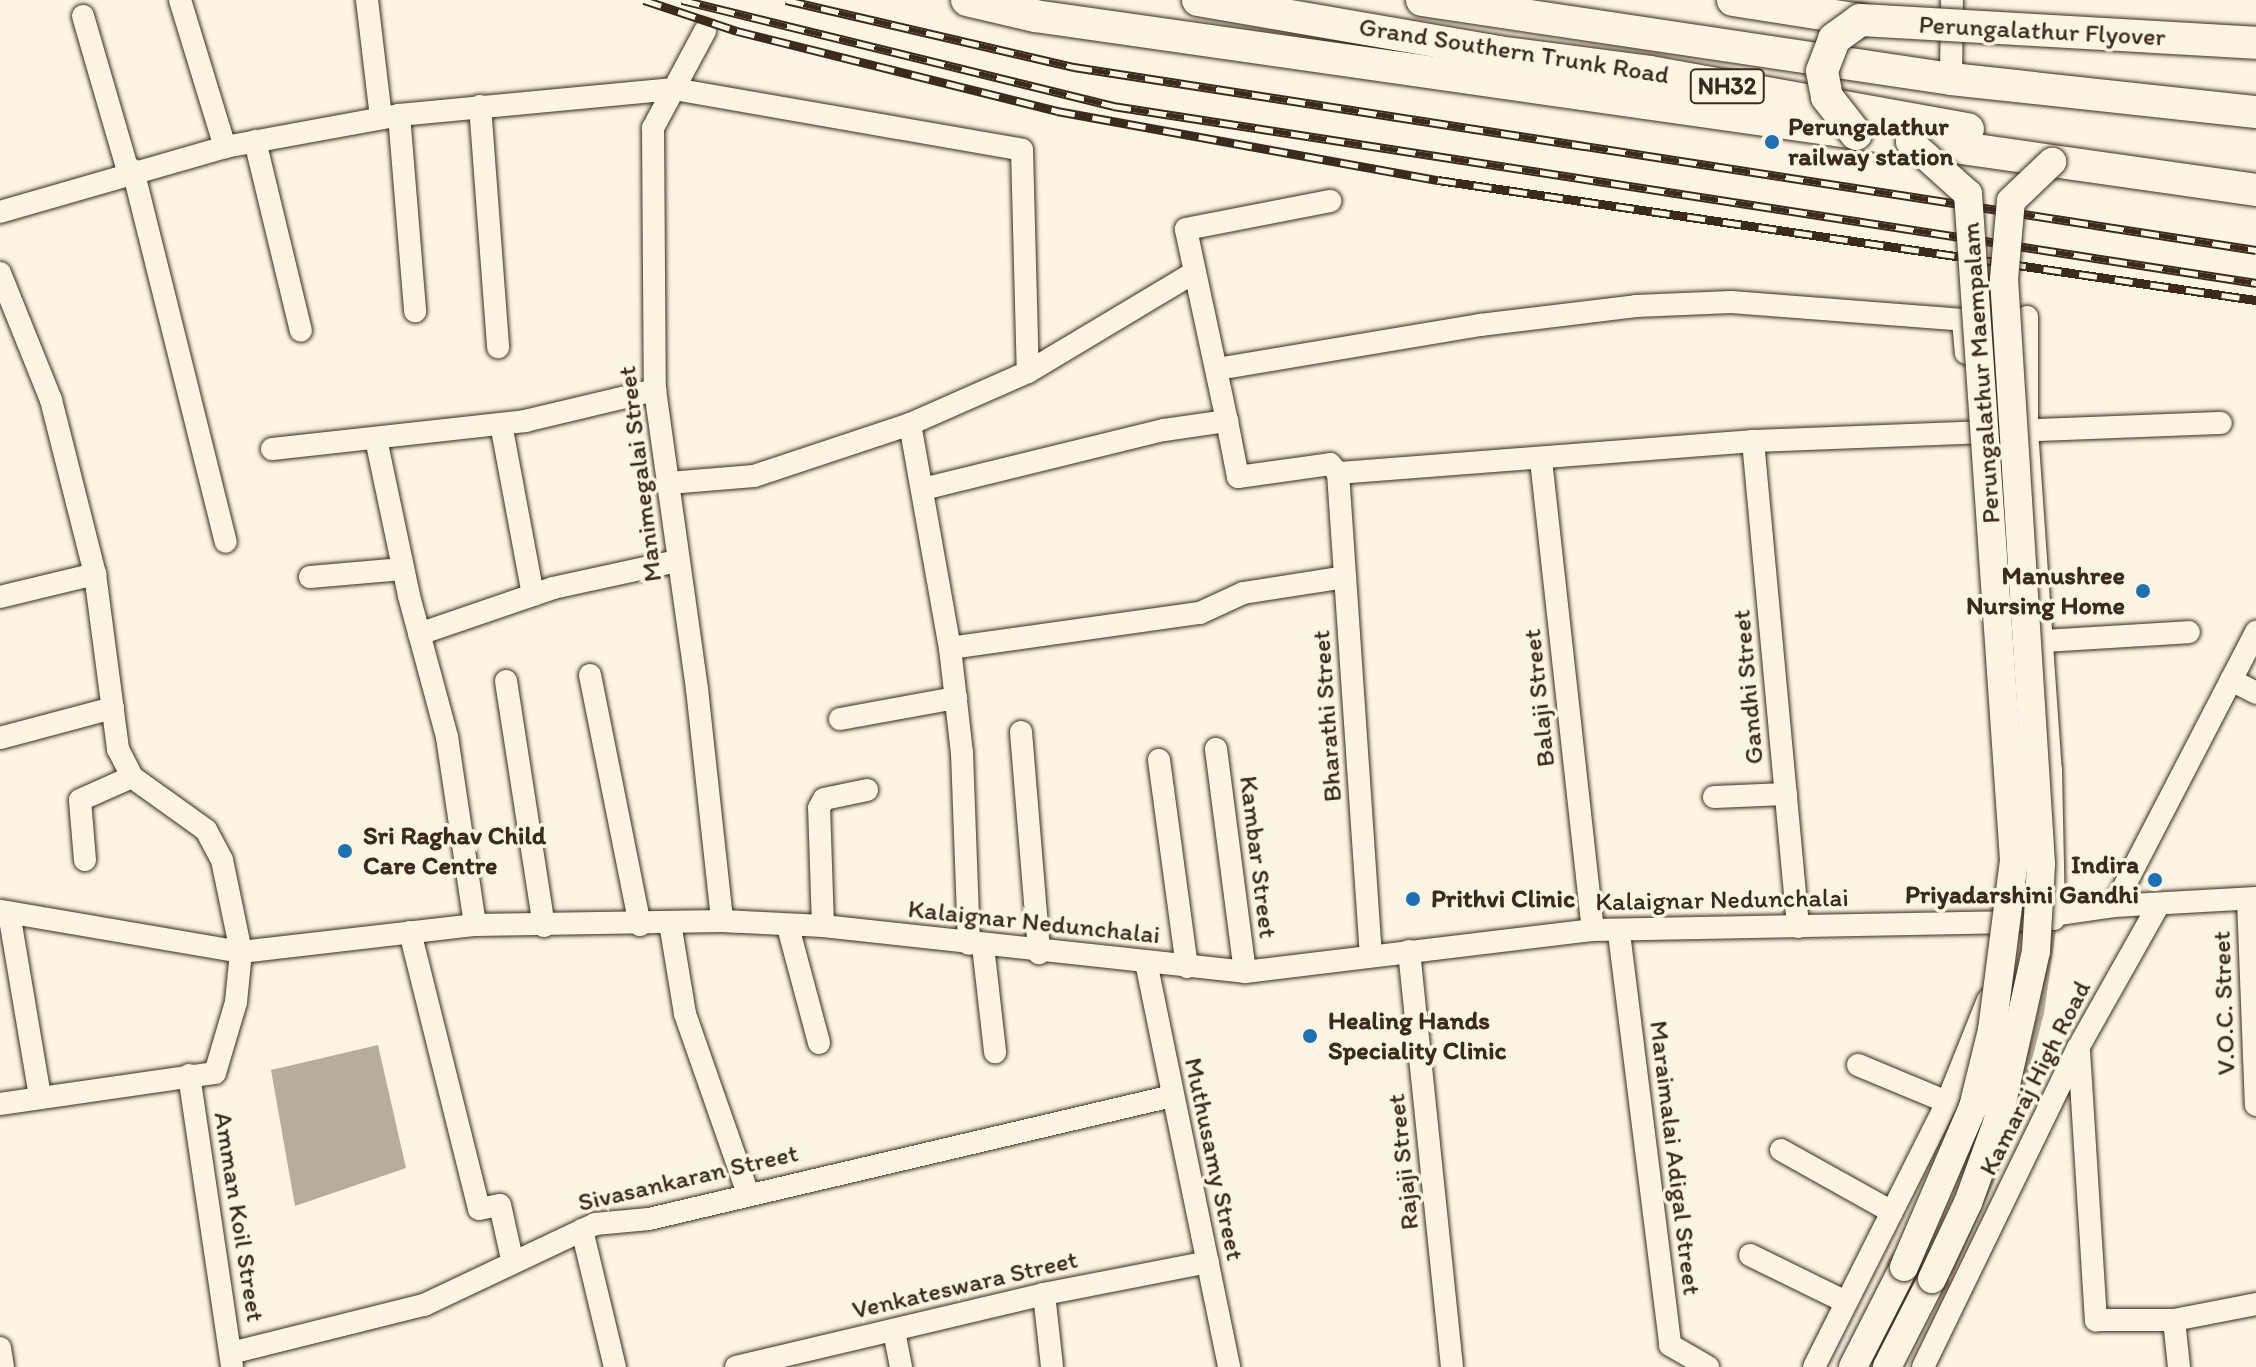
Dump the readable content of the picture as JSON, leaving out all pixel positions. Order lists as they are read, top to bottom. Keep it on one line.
{"streets":{"highway":["Perungalathur Flyover","Grand Southern Trunk Road","NH32"],"main road":["Perungalathur Maempalam"],"street":["Manimegalai Street","Gandhi Street","Balaji Street","Bharathi Street","Kambar Street","Kalaignar Nedunchalai","V.O.C. Street","Kamaraj High Road","Maraimalai Adigal Street","Muthusamy Street","Rajaji Street","Sivasankaran Street","Amman Koil Street","Venkateswara Street"]},"crossings":[["Manimegalai Street","Kalaignar Nedunchalai"],["Gandhi Street","Kalaignar Nedunchalai"],["Balaji Street","Kalaignar Nedunchalai"],["Bharathi Street","Kalaignar Nedunchalai"],["Kambar Street","Kalaignar Nedunchalai"],["Kalaignar Nedunchalai","Kamaraj High Road"],["Kalaignar Nedunchalai","Maraimalai Adigal Street"],["Kalaignar Nedunchalai","Muthusamy Street"],["Kalaignar Nedunchalai","Rajaji Street"],["Muthusamy Street","Sivasankaran Street"],["Muthusamy Street","Venkateswara Street"],["Sivasankaran Street","Amman Koil Street"]],"places":["Perungalathur railway station","Manushree Nursing Home","Sri Raghav Child Care Centre","Indira Priyadarshini Gandhi","Prithvi Clinic","Healing Hands Speciality Clinic"]}
